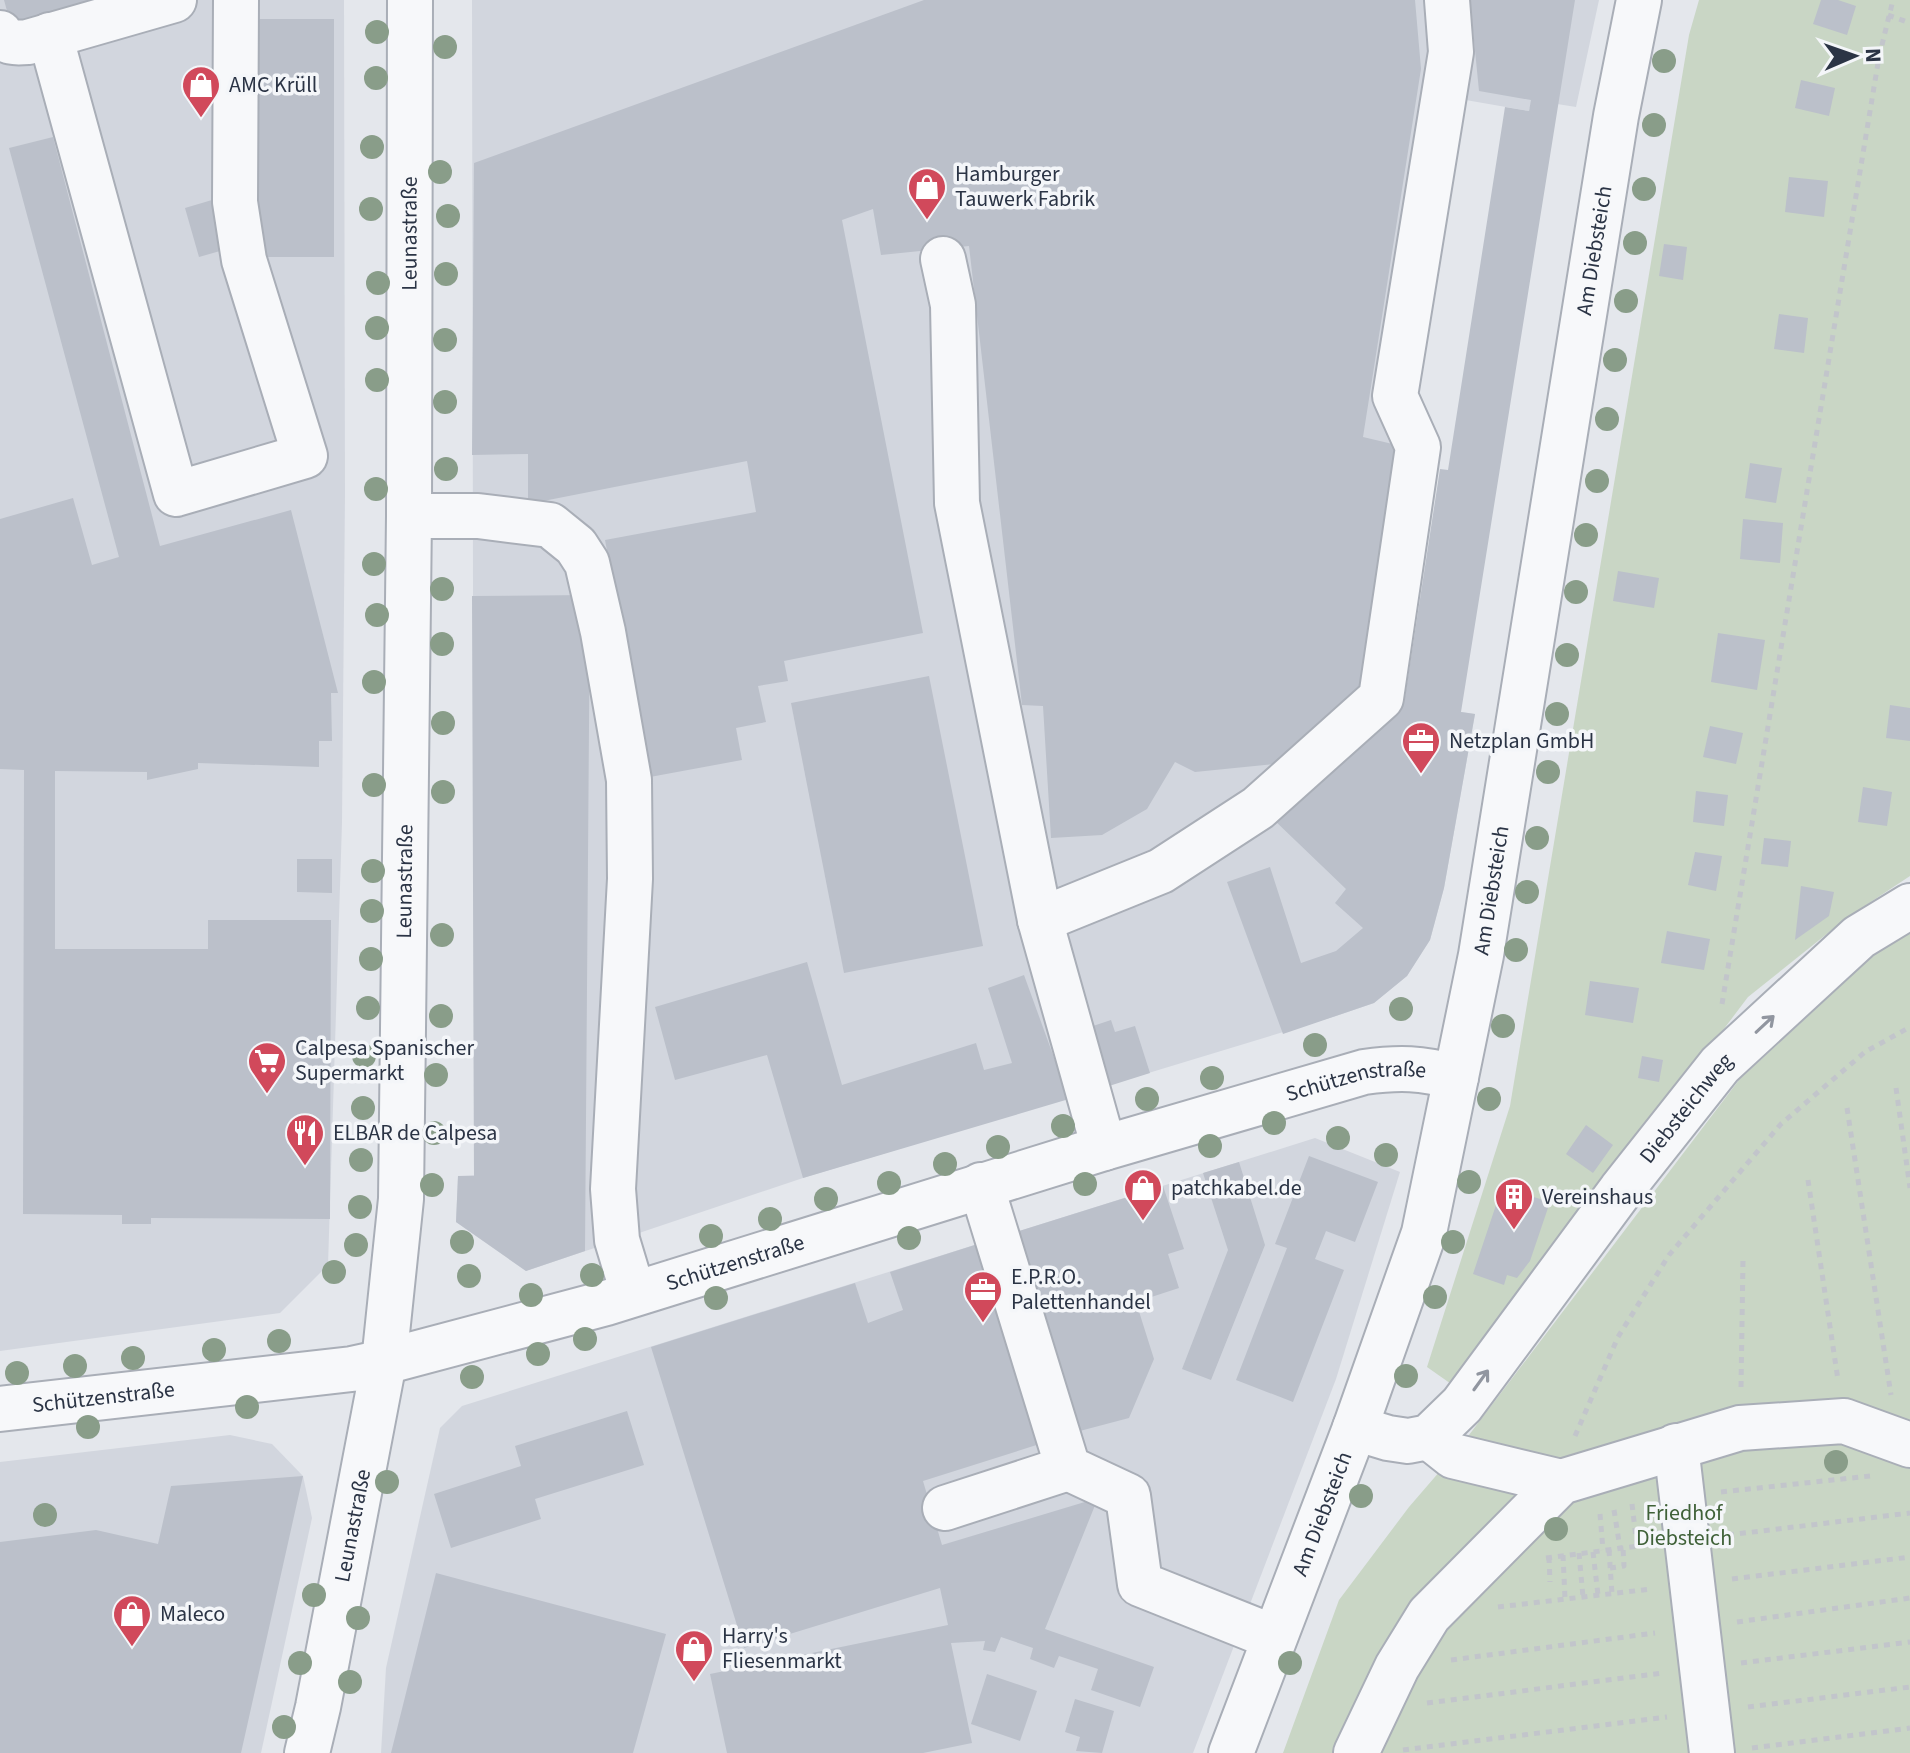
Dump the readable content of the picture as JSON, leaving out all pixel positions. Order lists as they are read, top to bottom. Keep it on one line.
{"streets":{"street":["Leunastraße","Am Diebsteich","Schützenstraße","Diebsteichweg"]},"crossings":[["Leunastraße","Schützenstraße"],["Am Diebsteich","Schützenstraße"]],"one_way":["Diebsteichweg"],"parks":["Friedhof Diebsteich"],"places":{"shop":["AMC Krüll","Hamburger Tauwerk Fabrik","patchkabel.de","Maleco","Harry's Fliesenmarkt"],"office":["Netzplan GmbH","E.P.R.O. Palettenhandel"],"supermarket":["Calpesa Spanischer Supermarkt"],"restaurant":["ELBAR de Calpesa"],"building":["Vereinshaus"]},"north":"right"}
